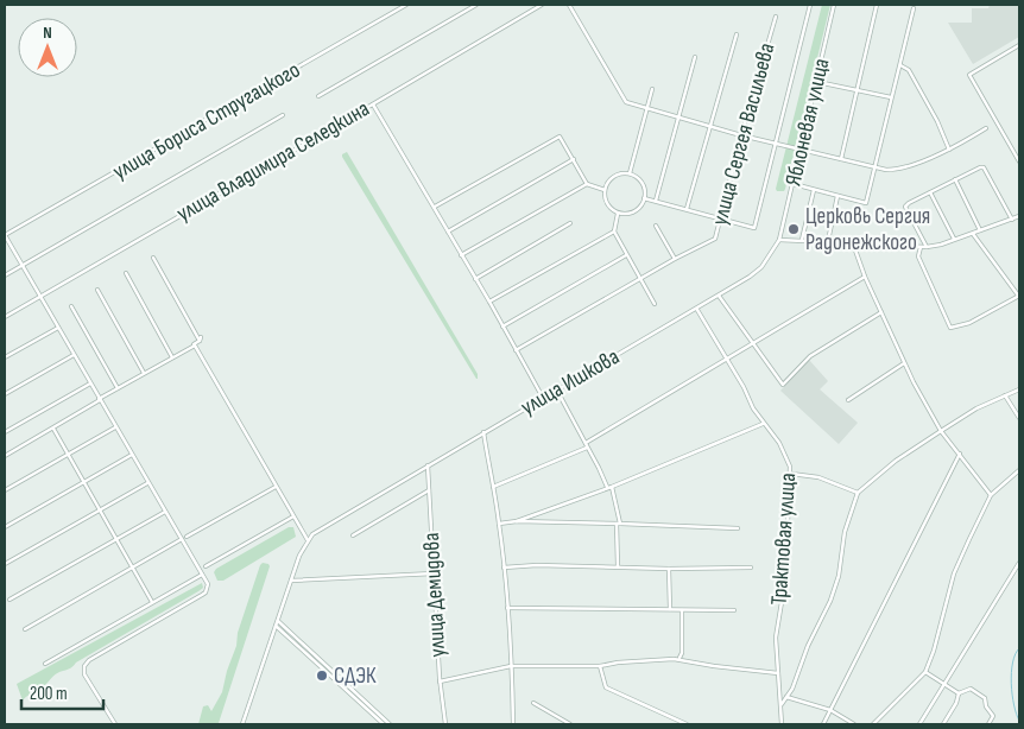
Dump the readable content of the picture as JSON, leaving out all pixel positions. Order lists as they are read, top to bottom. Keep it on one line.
{"streets":{"street":["улица Бориса Стругацкого","Яблоневая улица","улица Сергея Васильева","улица Владимира Селедкина","улица Ишкова","Трактовая улица","улица Демидова"]},"crossings":[["Яблоневая улица","улица Ишкова"],["улица Ишкова","Трактовая улица"],["улица Ишкова","улица Демидова"]],"places":["Церковь Сергия Радонежского","СДЭК"],"scale_bar":"200 m","north":"top"}
